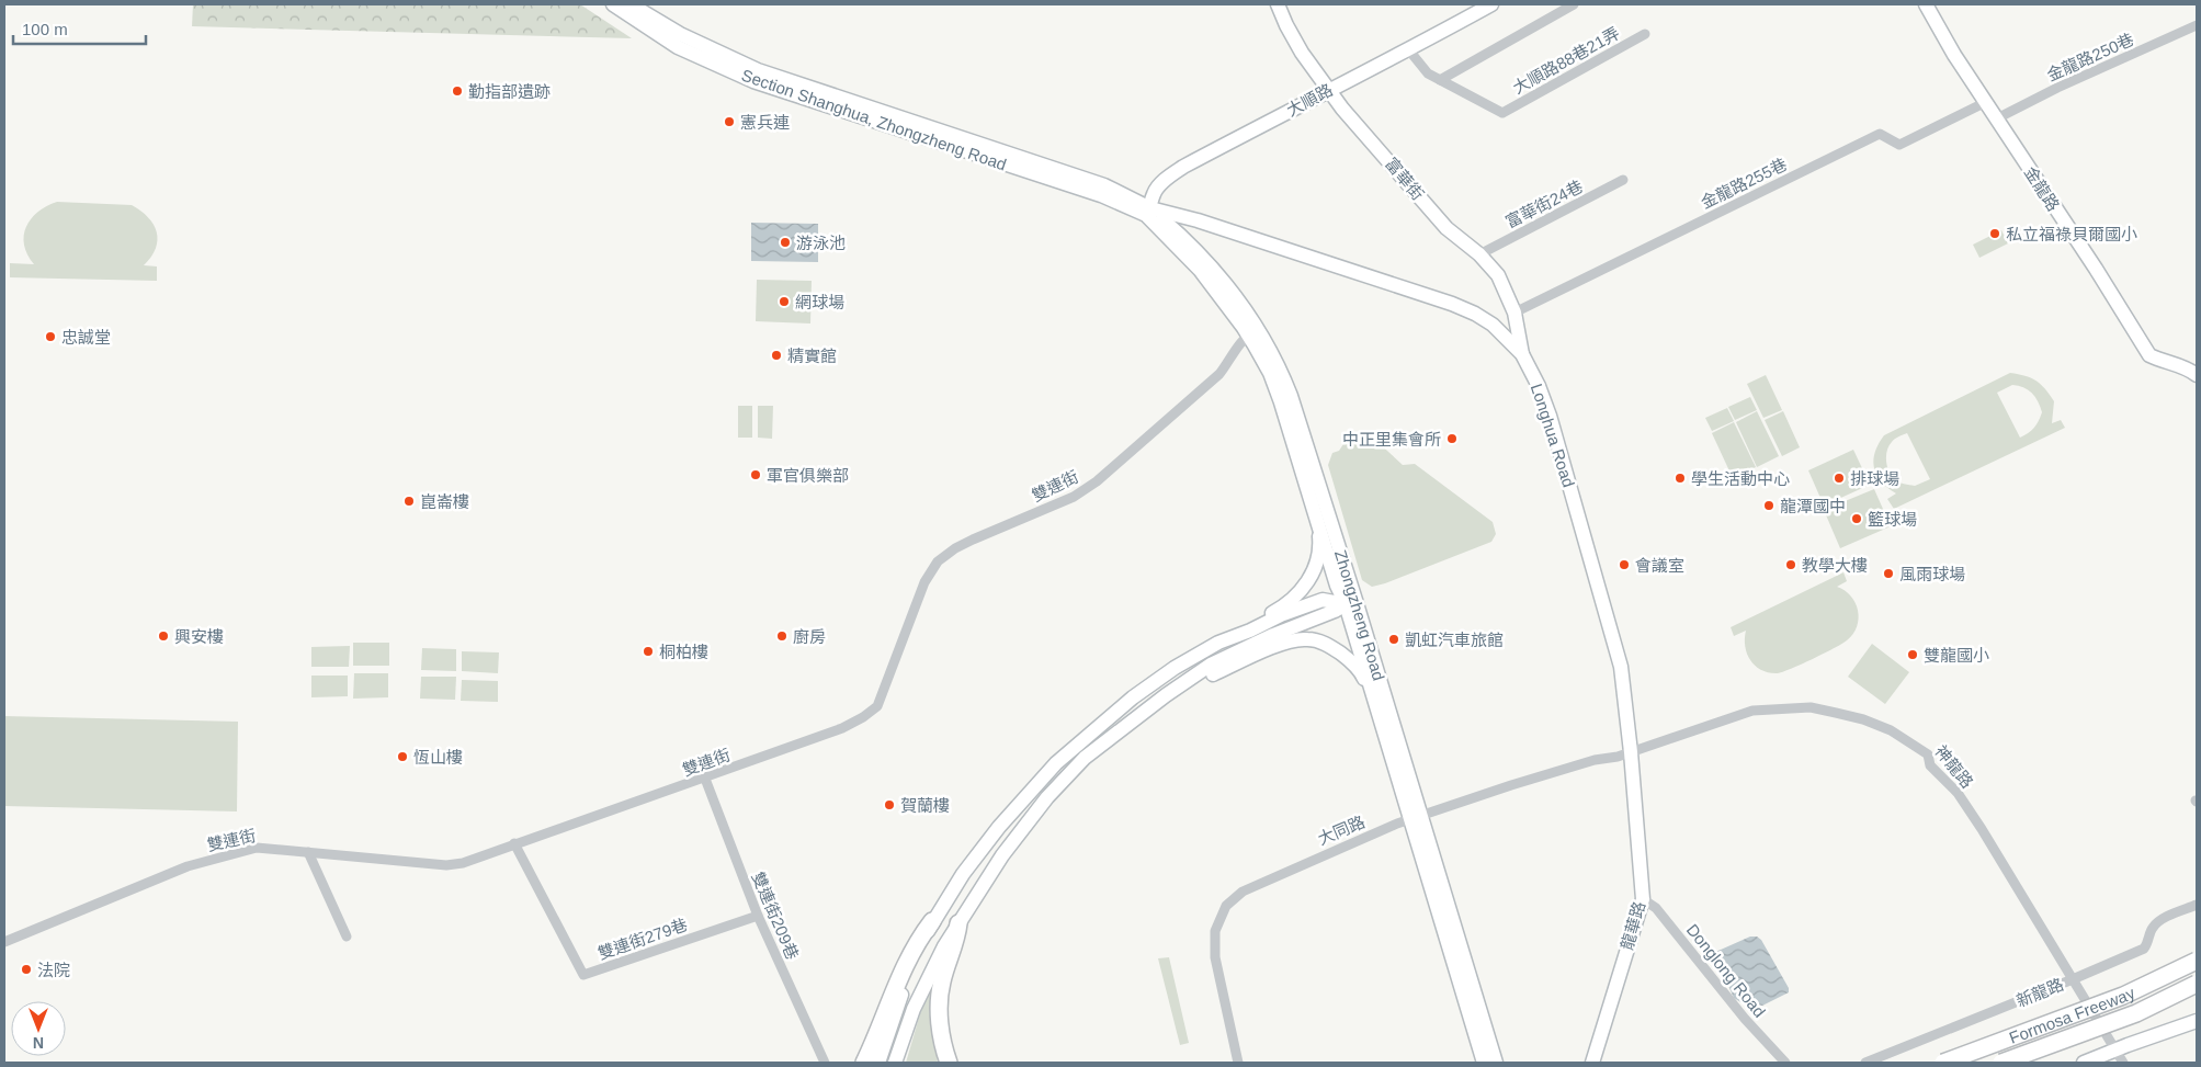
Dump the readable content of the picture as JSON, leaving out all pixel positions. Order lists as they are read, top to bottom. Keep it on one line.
{"streets":{"highway":["Formosa Freeway"],"main road":["大順路","Section Shanghua, Zhongzheng Road","富華街","金龍路","Longhua Road","Zhongzheng Road","龍華路"],"street":["金龍路250巷","大順路88巷21弄","金龍路255巷","富華街24巷","雙連街","神龍路","大同路","雙連街209巷","雙連街279巷","Donglong Road","新龍路"]},"crossings":[["金龍路250巷","金龍路"],["大順路","Section Shanghua, Zhongzheng Road"],["大順路","富華街"],["大順路","Longhua Road"],["大順路","Zhongzheng Road"],["Section Shanghua, Zhongzheng Road","Longhua Road"],["Section Shanghua, Zhongzheng Road","Zhongzheng Road"],["富華街","金龍路255巷"],["富華街","富華街24巷"],["富華街","Longhua Road"],["金龍路255巷","金龍路"],["Longhua Road","Zhongzheng Road"],["Longhua Road","神龍路"],["Longhua Road","大同路"],["Longhua Road","龍華路"],["雙連街","Zhongzheng Road"],["雙連街","雙連街209巷"],["雙連街","雙連街279巷"],["Zhongzheng Road","大同路"],["神龍路","大同路"],["神龍路","龍華路"],["神龍路","新龍路"],["大同路","龍華路"],["雙連街209巷","雙連街279巷"],["龍華路","Donglong Road"]],"places":["勤指部遺跡","憲兵連","私立福祿貝爾國小","游泳池","網球場","忠誠堂","精實館","中正里集會所","軍官俱樂部","學生活動中心","排球場","崑崙樓","龍潭國中","籃球場","會議室","教學大樓","風雨球場","興安樓","廚房","凱虹汽車旅館","桐柏樓","雙龍國小","恆山樓","賀蘭樓","法院"],"scale_bar":"100 m","north":"bottom"}
